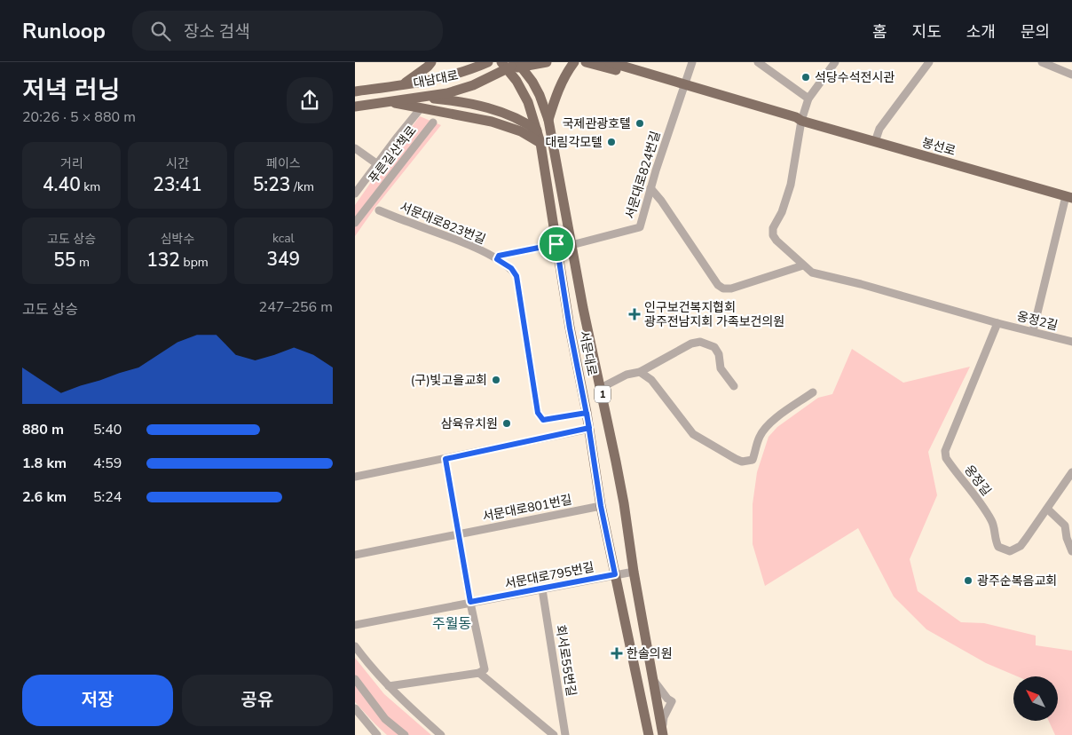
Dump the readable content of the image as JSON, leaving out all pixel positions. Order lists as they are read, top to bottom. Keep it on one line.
{"streets":{"main road":["대남대로","봉선로","서문대로","1"],"street":["푸른길산책로","서문대로824번길","서문대로823번길","옹정2길","옹정길","서문대로801번길","서문대로795번길","회서로55번길"]},"crossings":[["대남대로","서문대로"],["봉선로","서문대로824번길"],["서문대로824번길","서문대로"],["서문대로823번길","서문대로"],["옹정2길","옹정길"],["서문대로","서문대로801번길"],["서문대로","서문대로795번길"],["서문대로795번길","회서로55번길"]],"districts":["주월동"],"places":{"other":["석당수석전시관","국제관광호텔","대림각모텔","(구)빛고을교회","삼육유치원","광주순복음교회"],"health":["인구보건복지협회 광주전남지회 가족보건의원","한솔의원"]},"north":"top left","page":{"header":"Runloop","search":"장소 검색","nav":["홈","지도","소개","문의"],"heading":["저녁 러닝","20:26 · 5 × 880 m"],"stats":[["거리","4.40 km"],["시간","23:41"],["페이스","5:23 /km"],["고도 상승","55 m"],["심박수","132 bpm"],["kcal","349"]],"chart":["고도 상승","247–256 m"],"list":[{"name":"880 m","note":"5:40"},{"name":"1.8 km","note":"4:59"},{"name":"2.6 km","note":"5:24"}],"buttons":["저장","공유"]}}
